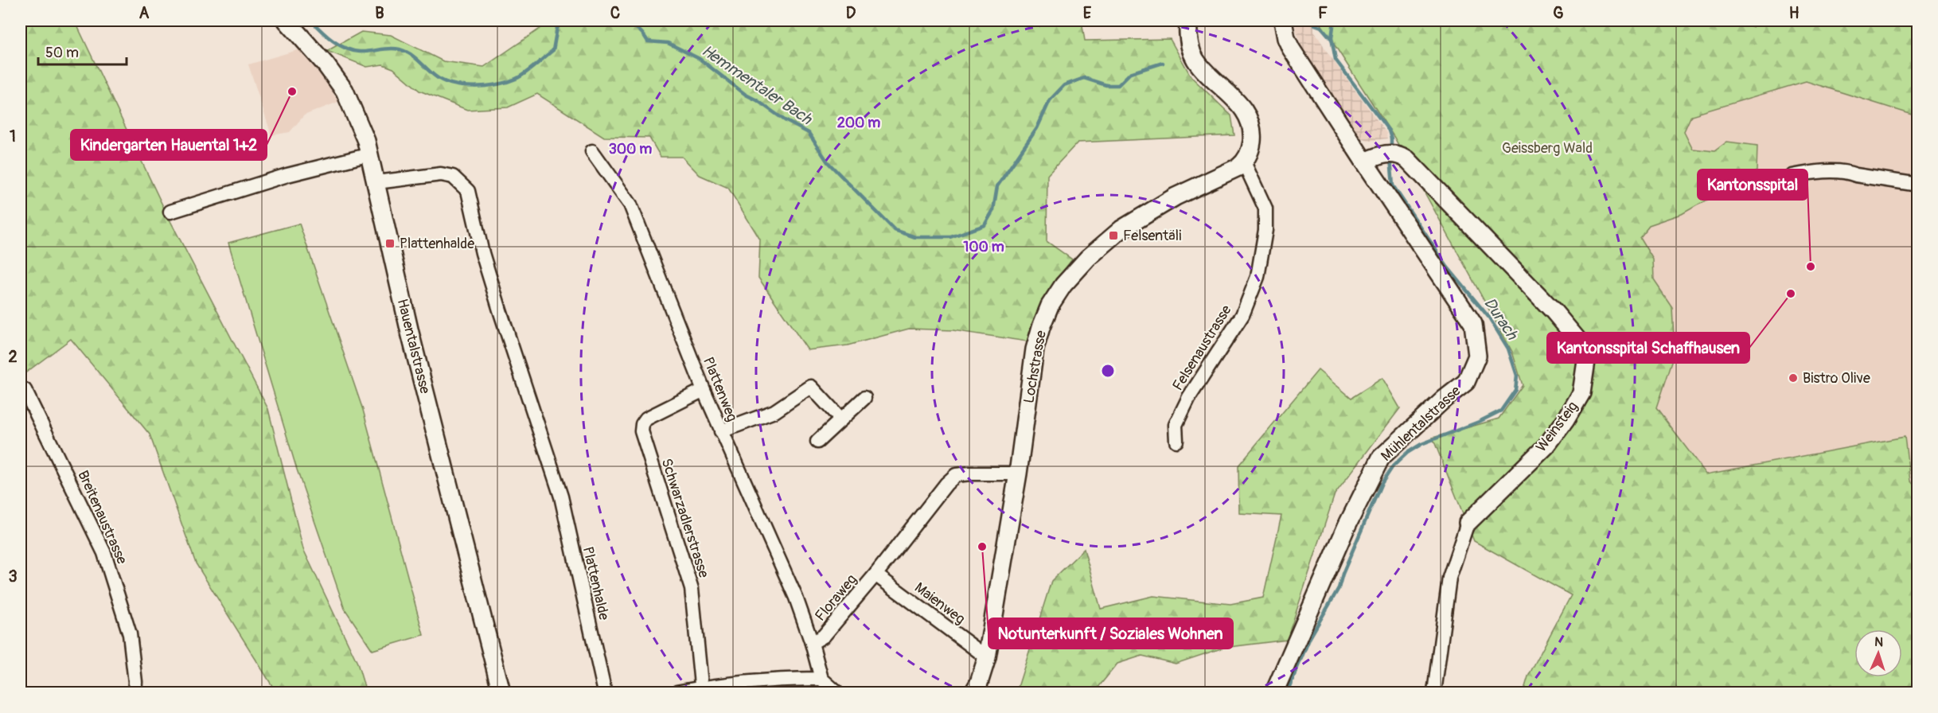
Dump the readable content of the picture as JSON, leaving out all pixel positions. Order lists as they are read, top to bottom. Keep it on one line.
{"streets":{"street":["Hauentalstrasse","Felsenaustrasse","Lochstrasse","Plattenweg","Mühlentalstrasse","Weinsteig","Breitenaustrasse","Schwarzadlerstrasse","Plattenhalde","Floraweg","Maienweg"]},"crossings":[["Hauentalstrasse","Plattenhalde"],["Felsenaustrasse","Lochstrasse"],["Lochstrasse","Floraweg"],["Lochstrasse","Maienweg"],["Plattenweg","Schwarzadlerstrasse"],["Plattenweg","Floraweg"],["Mühlentalstrasse","Weinsteig"],["Floraweg","Maienweg"]],"water":["Hemmentaler Bach","Durach"],"parks":["Geissberg Wald"],"places":{"other":["Kindergarten Hauental 1+2","Kantonsspital","Kantonsspital Schaffhausen","Bistro Olive","Notunterkunft / Soziales Wohnen"],"transit":["Felsentäli","Plattenhalde"]},"scale_bar":"50 m","north":"top","grid":{"columns":["A","B","C","D","E","F","G","H"],"rows":["1","2","3"]},"rings":["200 m","300 m","100 m"]}
